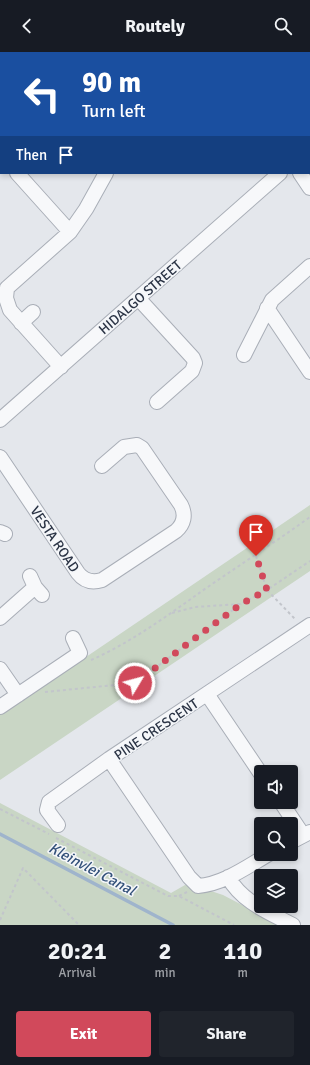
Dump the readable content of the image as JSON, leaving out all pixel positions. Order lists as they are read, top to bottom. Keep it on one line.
{"streets":{"street":["HIDALGO STREET","VESTA ROAD","PINE CRESCENT"]},"water":["Kleinvlei Canal"],"page":{"header":"Routely","turn":["90 m","Turn left"],"then":"Then","eta":["20:21","Arrival","2","min","110","m"],"buttons":["Exit","Share"]}}
